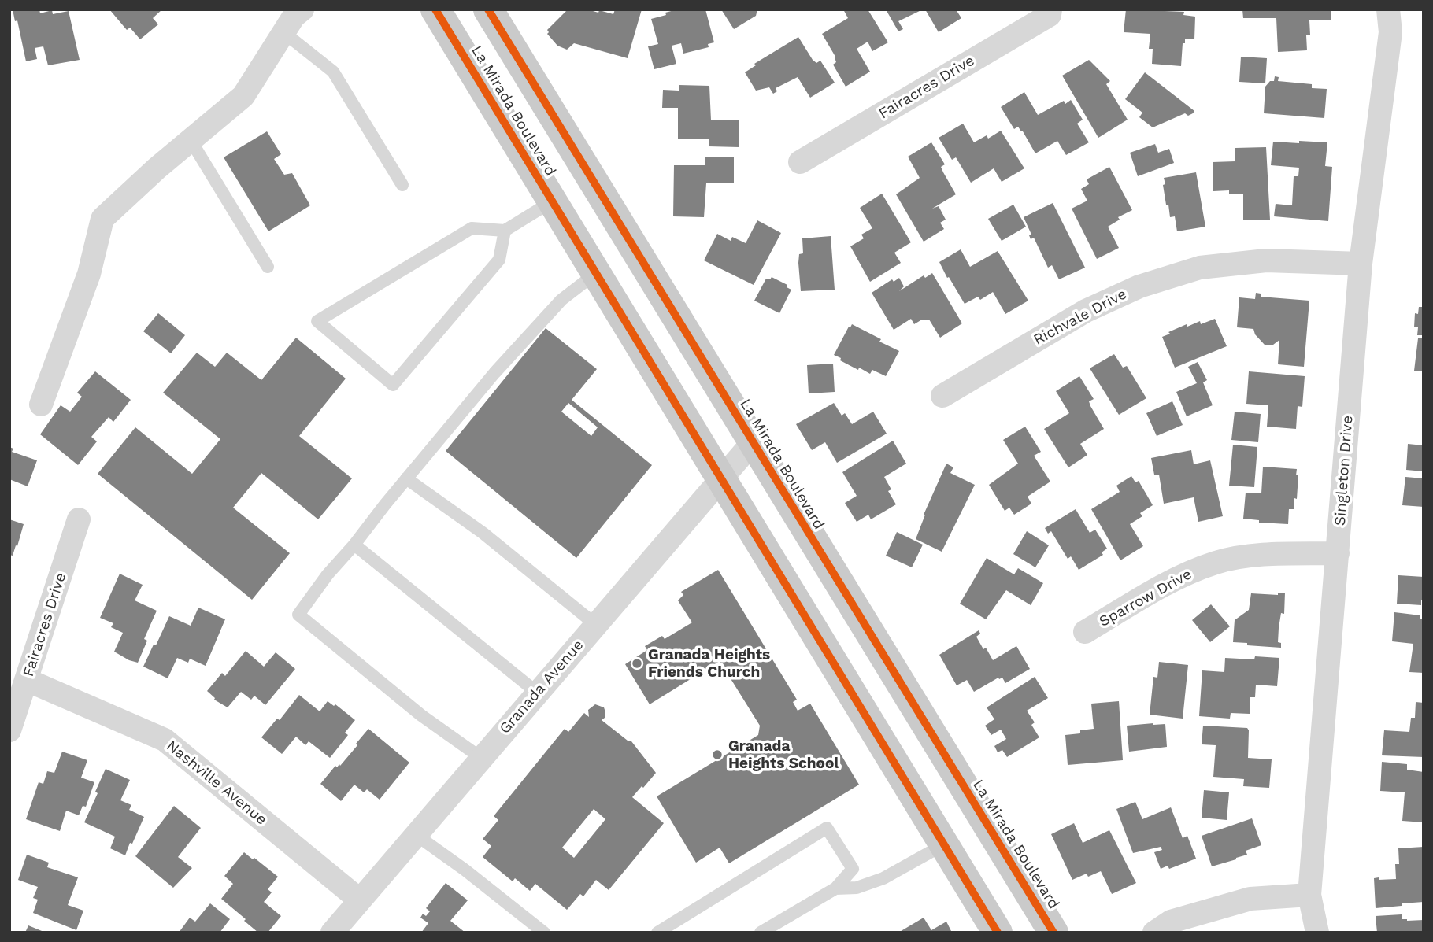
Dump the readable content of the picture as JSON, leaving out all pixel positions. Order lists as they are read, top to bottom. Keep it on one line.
{"streets":{"main road":["La Mirada Boulevard"],"street":["Fairacres Drive","Richvale Drive","Singleton Drive","Sparrow Drive","Granada Avenue","Nashville Avenue"]},"crossings":[["Fairacres Drive","Nashville Avenue"],["La Mirada Boulevard","Granada Avenue"],["Richvale Drive","Singleton Drive"],["Singleton Drive","Sparrow Drive"],["Granada Avenue","Nashville Avenue"]],"places":["Granada Heights Friends Church","Granada Heights School"]}
